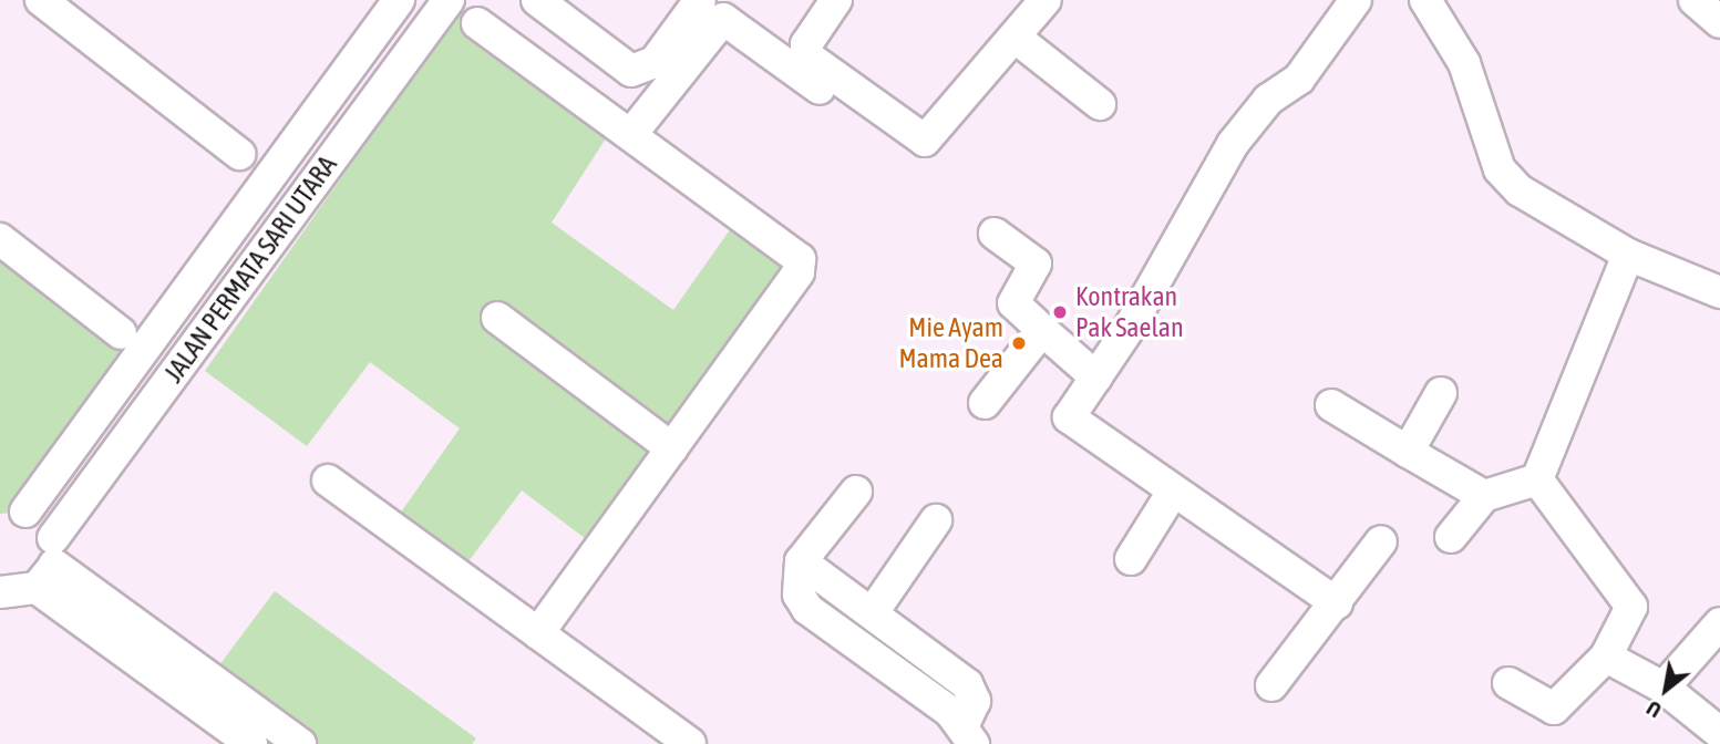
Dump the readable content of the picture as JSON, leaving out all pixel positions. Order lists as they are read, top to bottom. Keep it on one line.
{"streets":{"street":["JALAN PERMATA SARI UTARA"]},"places":["Kontrakan Pak Saelan","Mie Ayam Mama Dea"],"north":"bottom left"}
